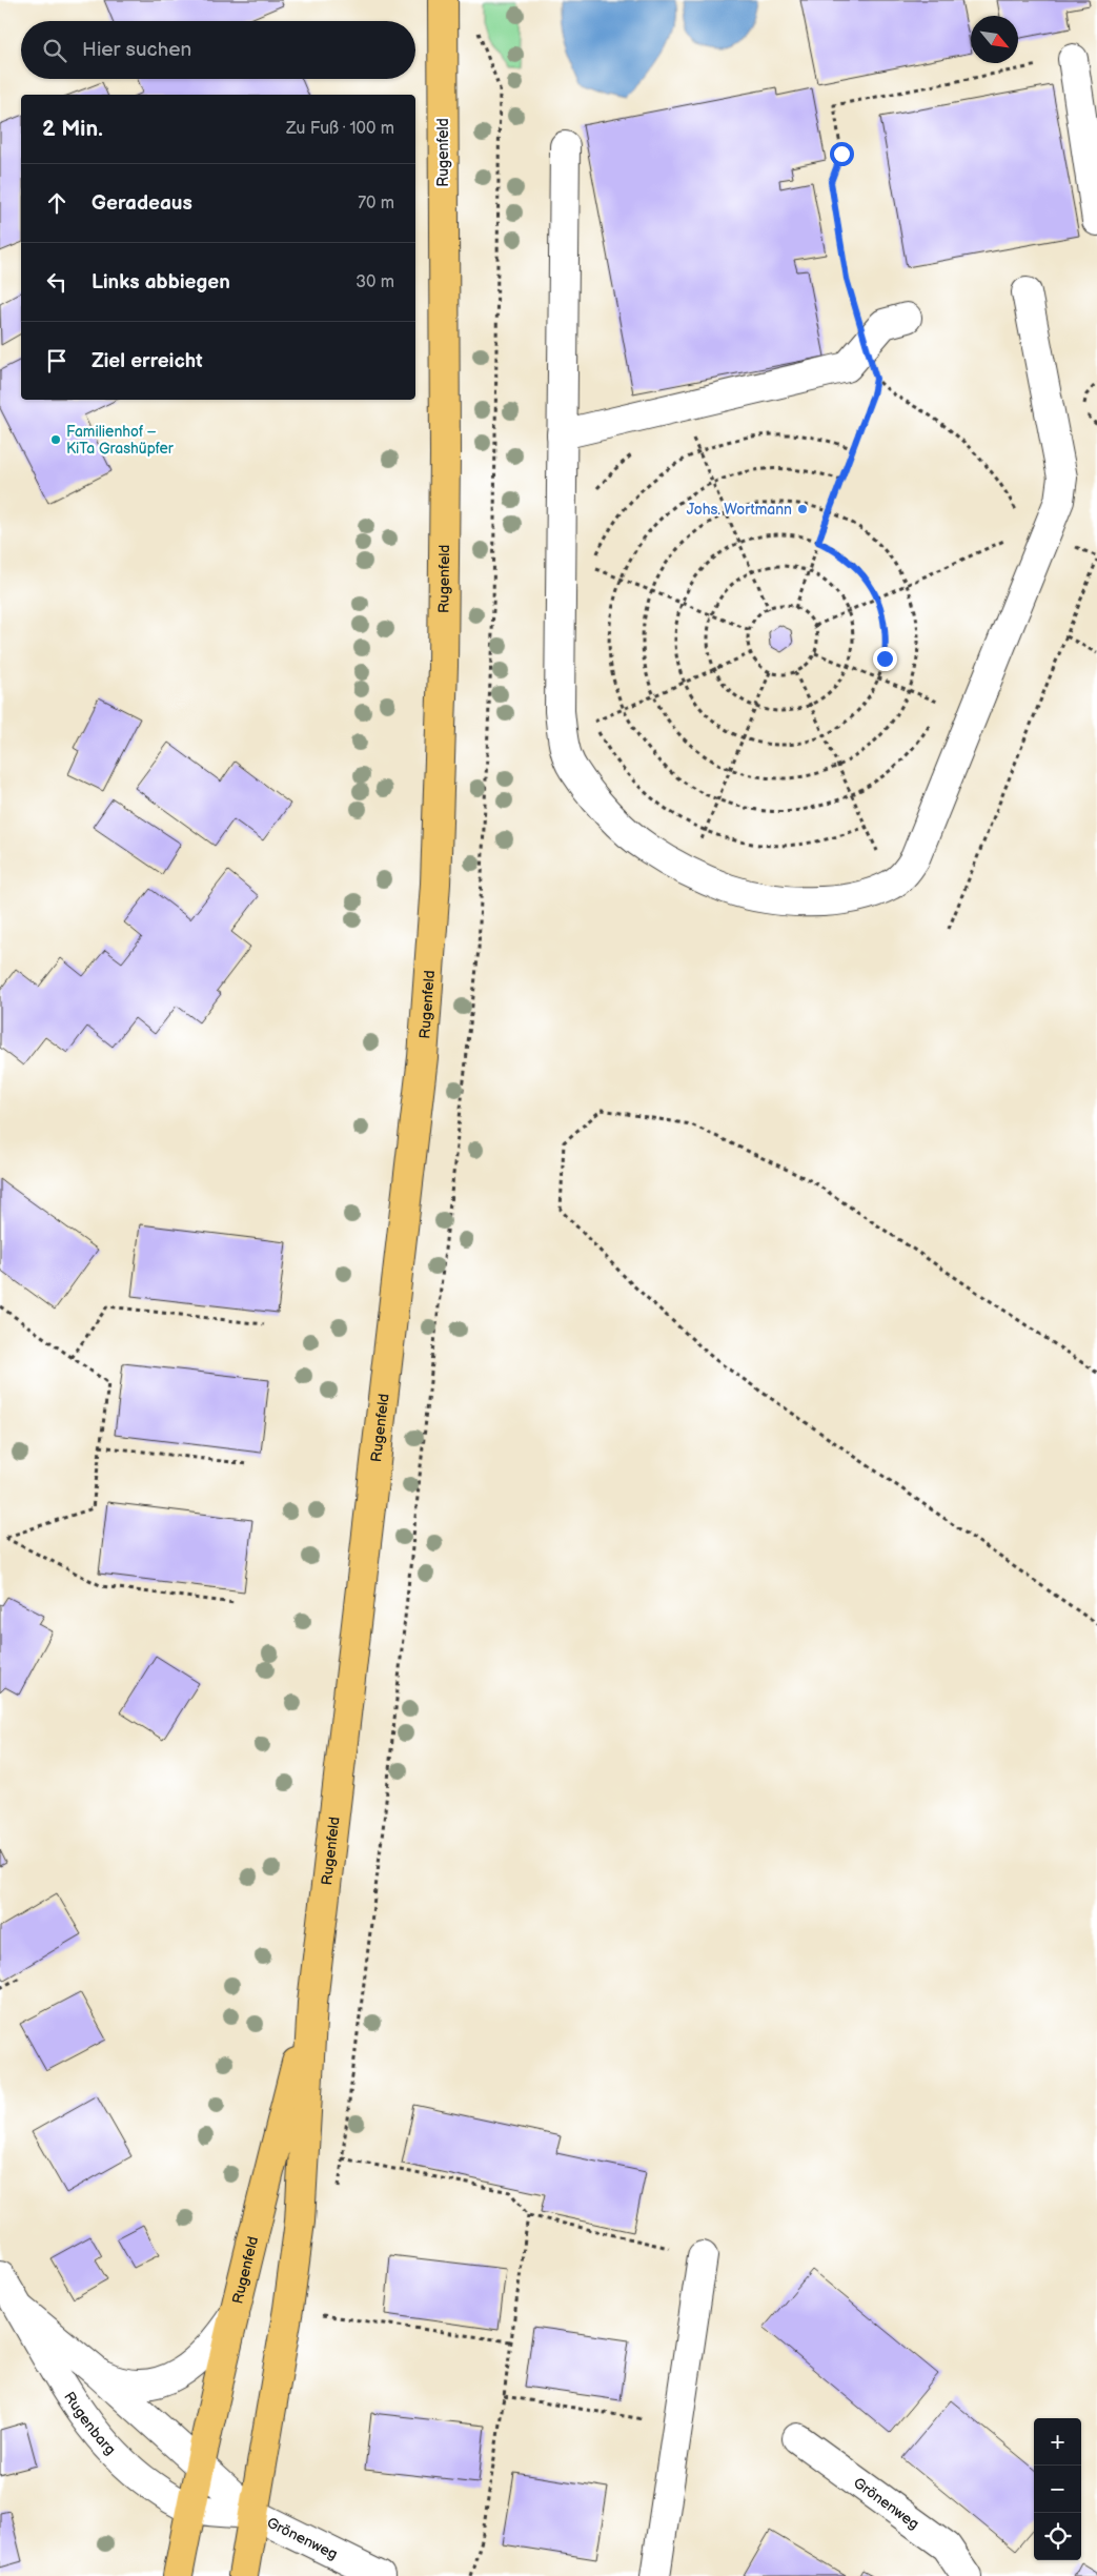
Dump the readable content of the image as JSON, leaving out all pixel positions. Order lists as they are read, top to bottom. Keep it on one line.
{"streets":{"main road":["Rugenfeld"],"street":["Rugenbarg","Grönenweg"]},"crossings":[["Rugenfeld","Rugenbarg"],["Rugenfeld","Grönenweg"],["Rugenbarg","Grönenweg"]],"places":["Familienhof – KiTa Grashüpfer","Johs. Wortmann"],"north":"bottom right","page":{"search":"Hier suchen","heading":["2 Min.","Zu Fuß · 100 m"],"list":[["Geradeaus","70 m"],["Links abbiegen","30 m"],"Ziel erreicht"],"map_buttons":["+","−"]}}
